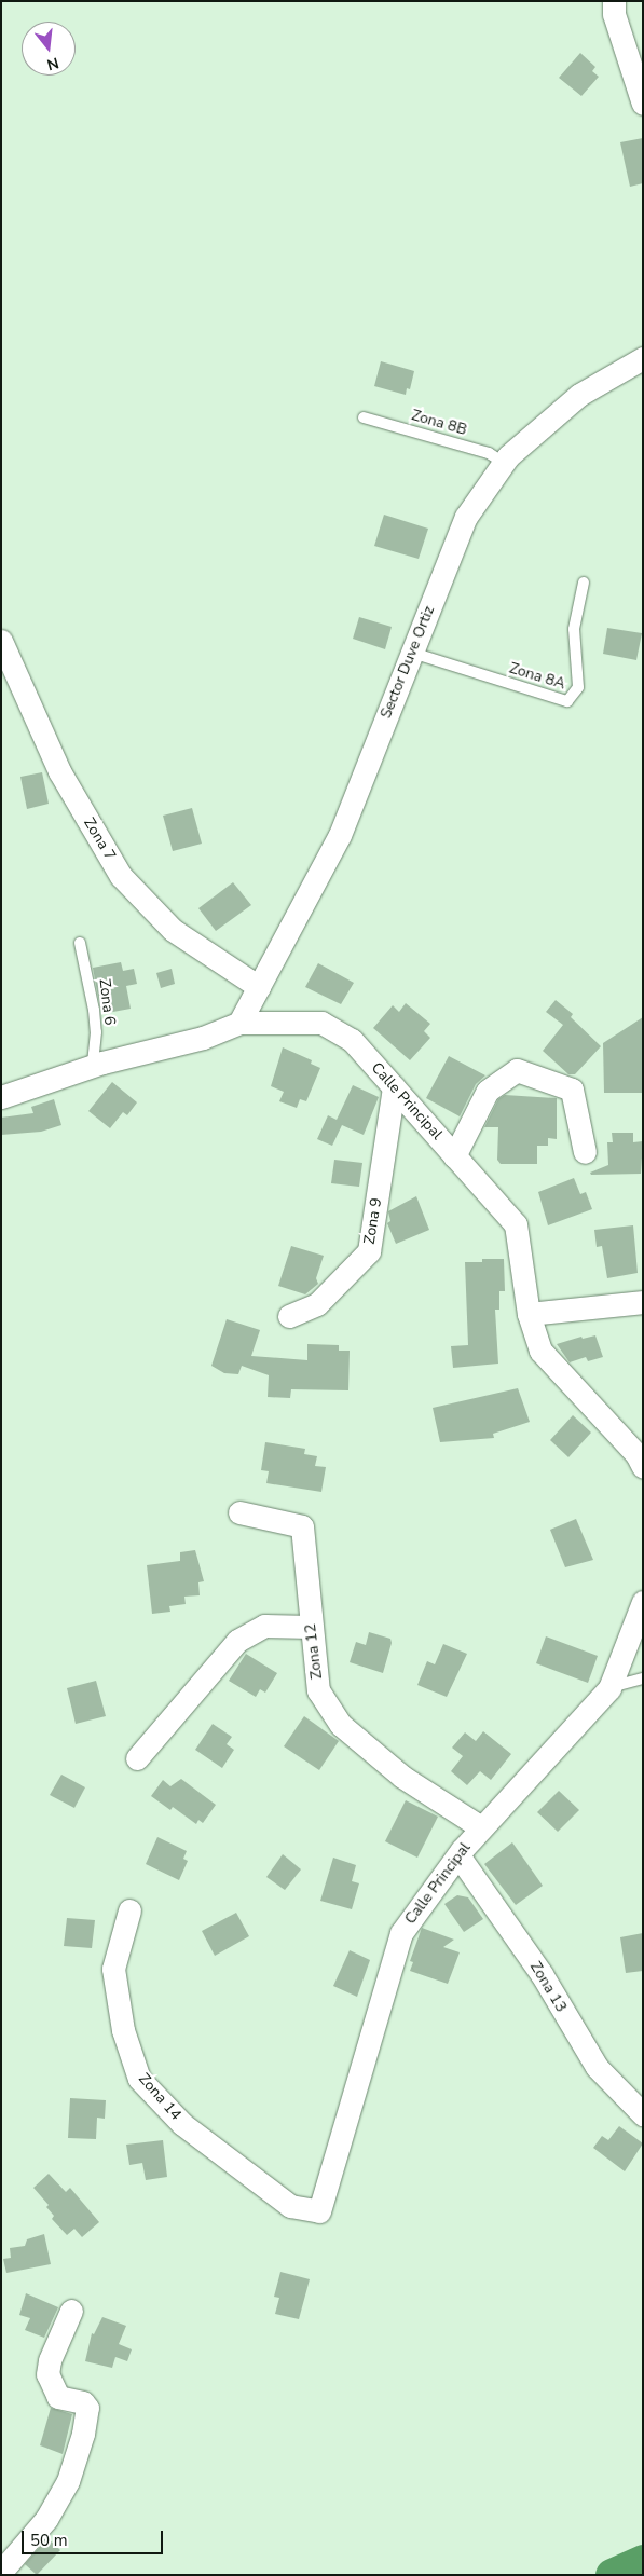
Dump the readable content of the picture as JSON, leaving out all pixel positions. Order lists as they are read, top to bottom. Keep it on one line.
{"streets":{"street":["Sector Duve Ortiz","Zona 7","Calle Principal","Zona 9","Zona 12","Zona 13","Zona 14"],"lane":["Zona 8B","Zona 8A","Zona 6"]},"crossings":[["Zona 8B","Sector Duve Ortiz"],["Sector Duve Ortiz","Zona 8A"],["Sector Duve Ortiz","Zona 7"],["Sector Duve Ortiz","Calle Principal"],["Zona 6","Calle Principal"],["Calle Principal","Zona 9"],["Calle Principal","Zona 12"],["Calle Principal","Zona 13"],["Calle Principal","Zona 14"]],"scale_bar":"50 m","north":"bottom"}
